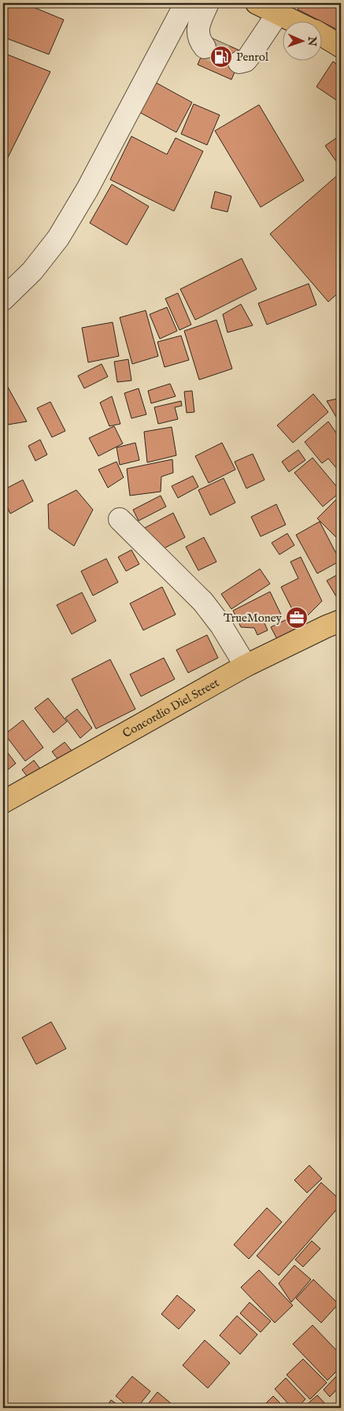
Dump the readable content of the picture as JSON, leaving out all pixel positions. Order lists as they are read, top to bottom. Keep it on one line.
{"streets":{"main road":["Concordio Diel Street"]},"places":{"fuel station":["Penrol"],"office":["TrueMoney"]},"north":"right"}
